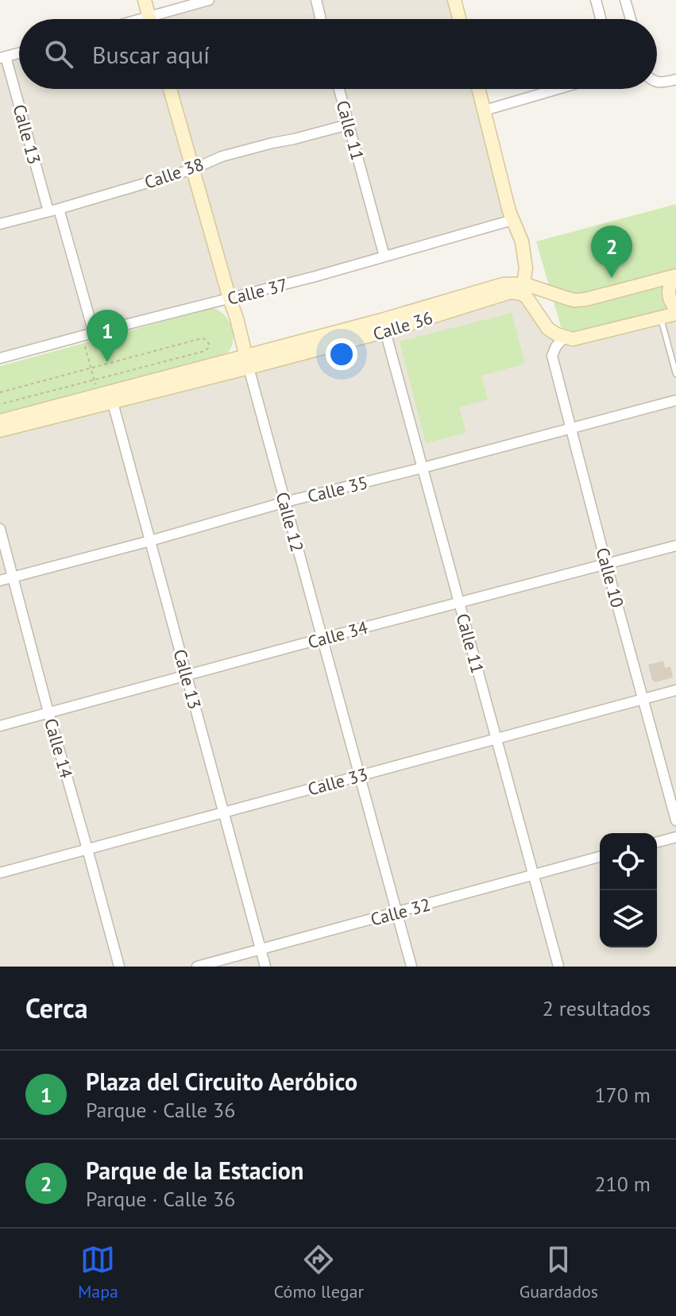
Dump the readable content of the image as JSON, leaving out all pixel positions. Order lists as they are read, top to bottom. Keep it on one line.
{"streets":{"street":["Calle 11","Calle 13","Calle 38","Calle 37","Calle 36","Calle 35","Calle 12","Calle 10","Calle 34","Calle 14","Calle 33","Calle 32"]},"crossings":[["Calle 11","Calle 38"],["Calle 11","Calle 37"],["Calle 11","Calle 36"],["Calle 11","Calle 35"],["Calle 11","Calle 34"],["Calle 11","Calle 33"],["Calle 11","Calle 32"],["Calle 13","Calle 38"],["Calle 13","Calle 37"],["Calle 13","Calle 36"],["Calle 13","Calle 35"],["Calle 13","Calle 34"],["Calle 13","Calle 33"],["Calle 13","Calle 32"],["Calle 38","Calle 12"],["Calle 37","Calle 12"],["Calle 36","Calle 12"],["Calle 36","Calle 10"],["Calle 35","Calle 12"],["Calle 35","Calle 10"],["Calle 35","Calle 14"],["Calle 12","Calle 34"],["Calle 12","Calle 33"],["Calle 12","Calle 32"],["Calle 10","Calle 34"],["Calle 10","Calle 33"],["Calle 34","Calle 14"],["Calle 14","Calle 33"]],"page":{"search":"Buscar aquí","pins":["2","1"],"heading":["Cerca","2 resultados"],"list":[{"mark":"1","name":"Plaza del Circuito Aeróbico","note":"Parque · Calle 36","value":"170 m"},{"mark":"2","name":"Parque de la Estacion","note":"Parque · Calle 36","value":"210 m"}],"nav":["Mapa","Cómo llegar","Guardados"]}}
